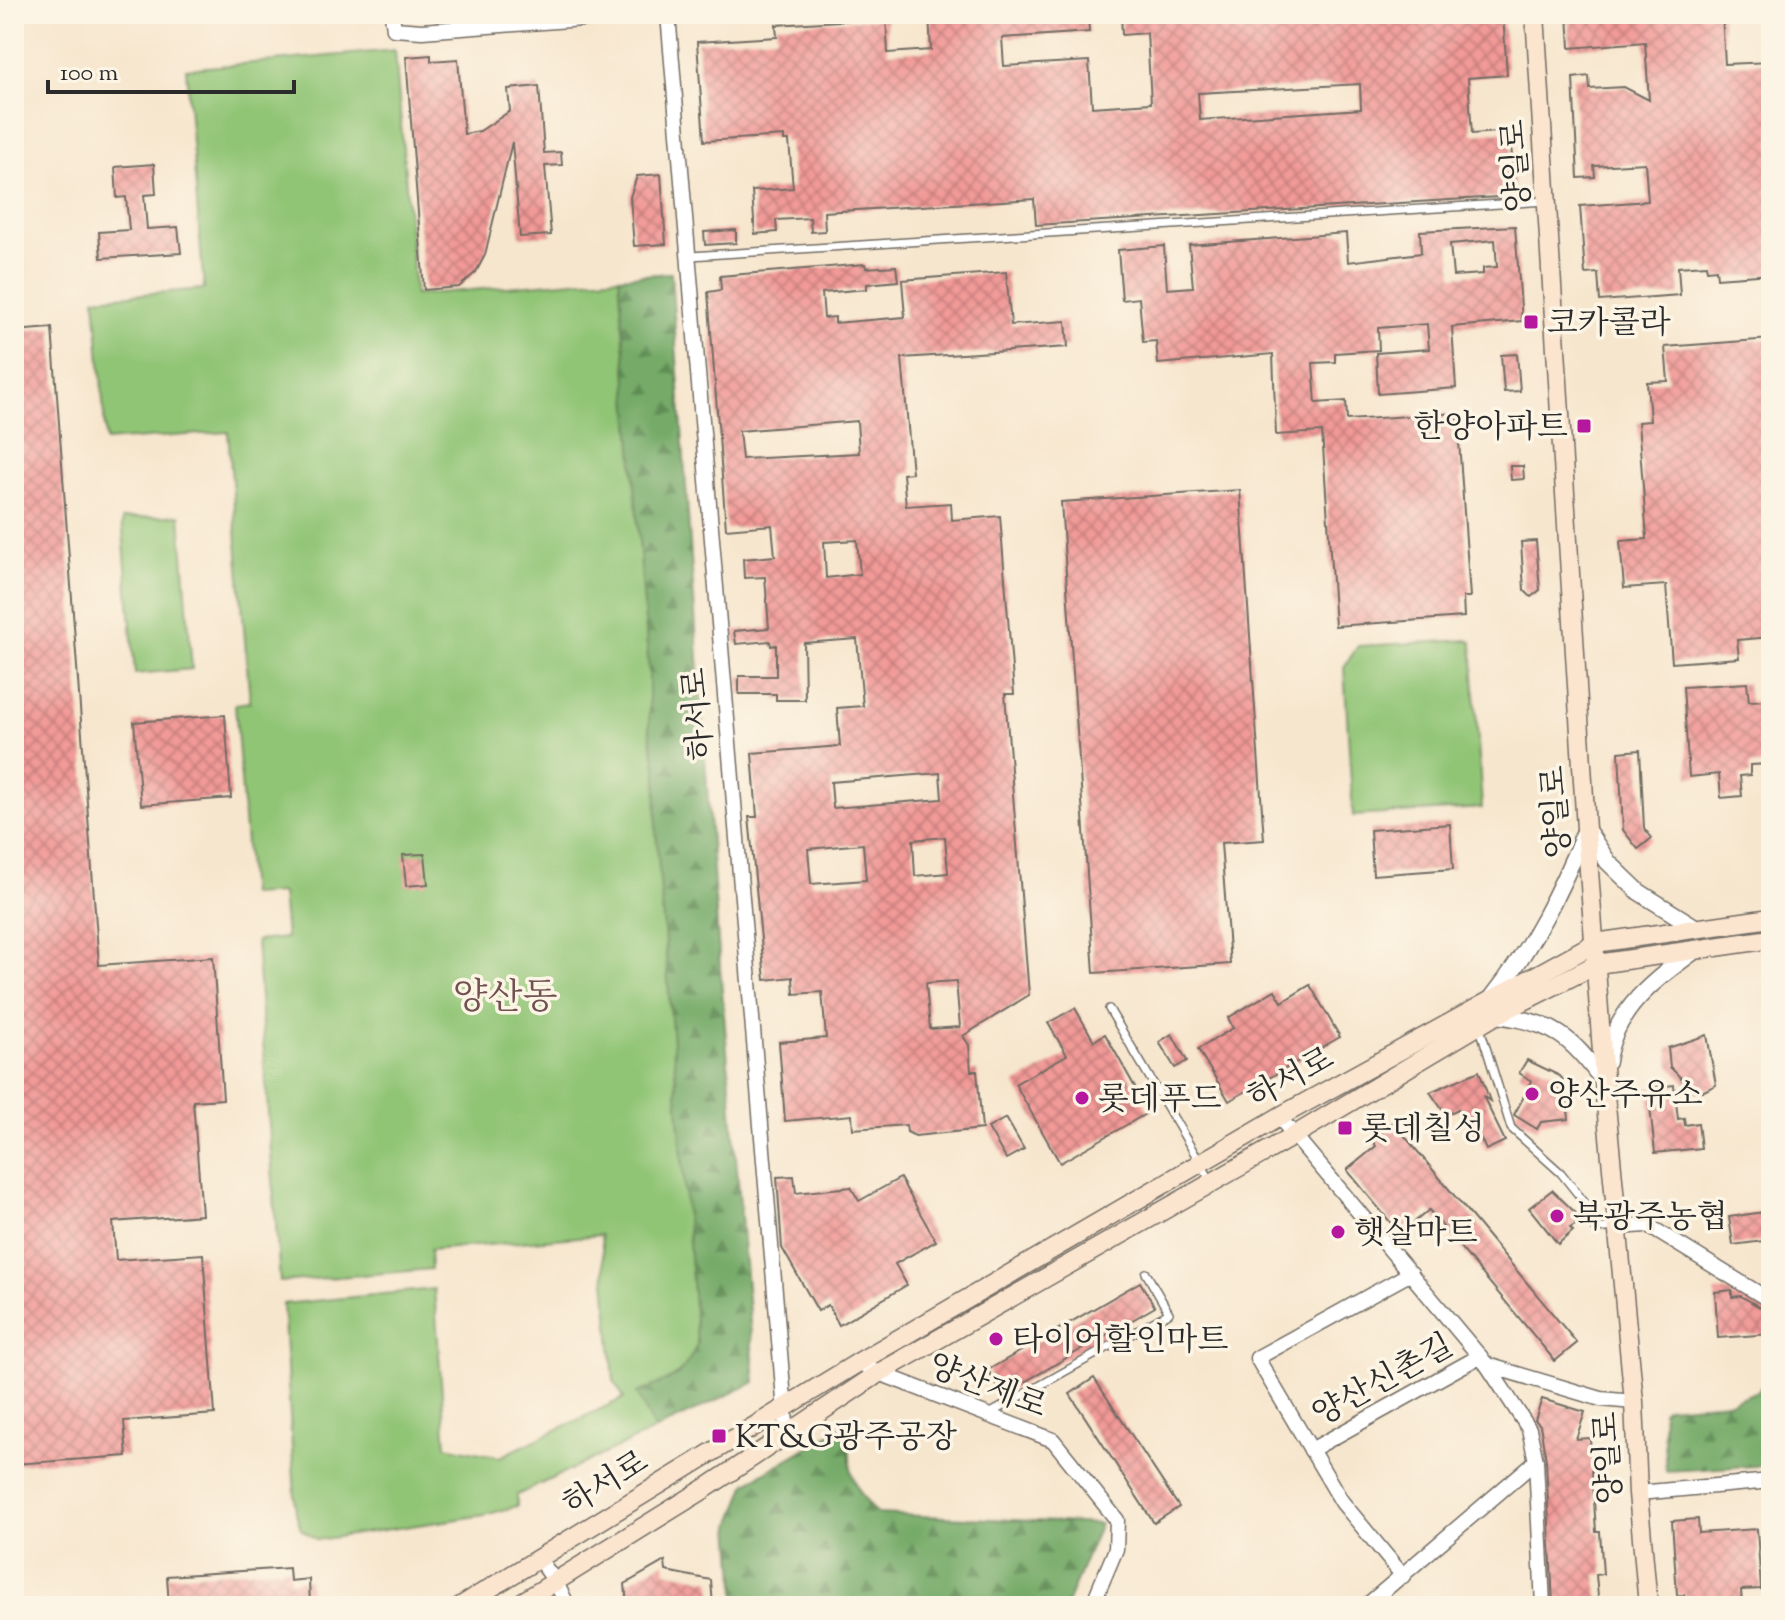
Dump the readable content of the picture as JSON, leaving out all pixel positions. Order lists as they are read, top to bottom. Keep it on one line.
{"streets":{"main road":["양일로","하서로"],"street":["양산신촌길","양산제로"]},"crossings":[["양일로","하서로"],["하서로","양산신촌길"],["하서로","양산제로"]],"districts":["양산동"],"places":{"transit":["코카콜라","한양아파트","롯데칠성","KT&G광주공장"],"other":["양산주유소","롯데푸드","북광주농협","햇살마트","타이어할인마트"]},"scale_bar":"100 m"}
